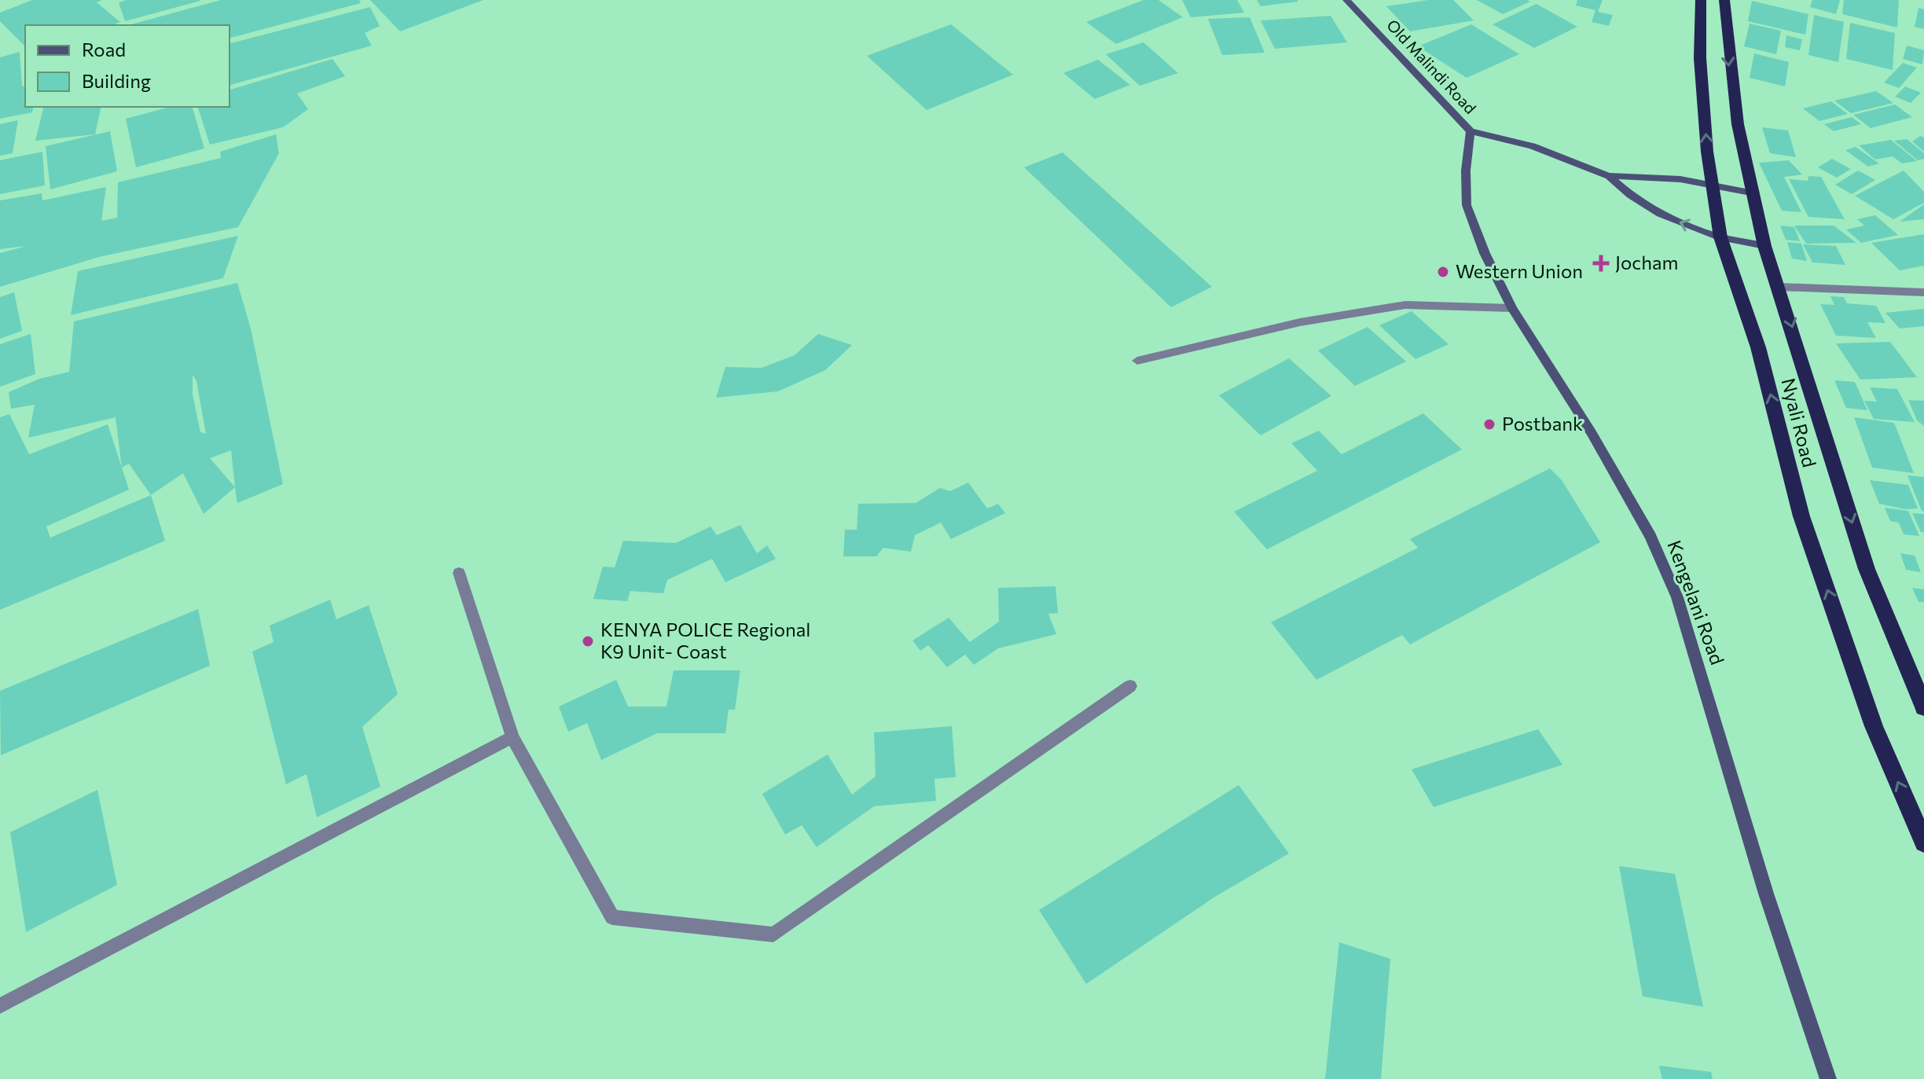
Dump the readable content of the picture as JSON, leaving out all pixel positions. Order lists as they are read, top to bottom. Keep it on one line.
{"streets":{"highway":["Nyali Road"],"main road":["Old Malindi Road","Kengelani Road"]},"crossings":[["Old Malindi Road","Nyali Road"],["Old Malindi Road","Kengelani Road"]],"places":{"health":["Jocham"],"other":["Western Union","Postbank","KENYA POLICE Regional K9 Unit- Coast"]},"legend":["Road","Building"]}
